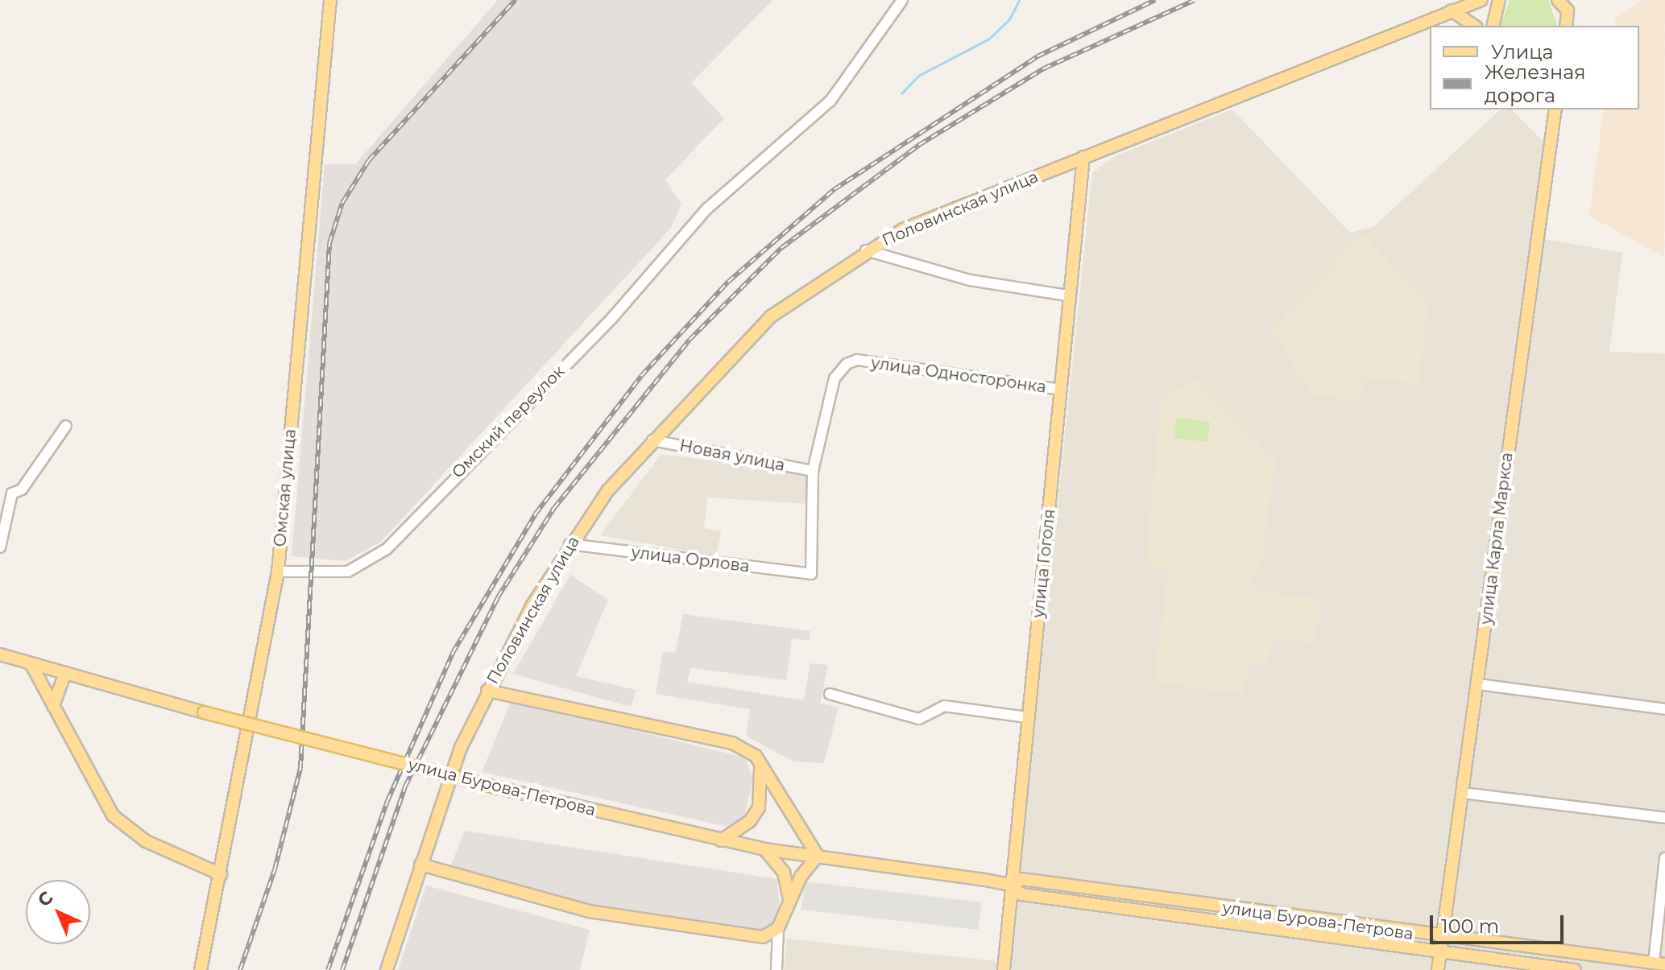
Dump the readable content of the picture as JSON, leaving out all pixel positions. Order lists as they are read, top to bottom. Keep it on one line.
{"streets":{"main road":["Половинская улица","Омская улица","улица Карла Маркса","улица Гоголя","улица Бурова-Петрова"],"street":["улица Односторонка","Омский переулок","Новая улица","улица Орлова"]},"crossings":[["Половинская улица","Новая улица"],["Половинская улица","улица Орлова"],["Половинская улица","улица Гоголя"],["улица Односторонка","Новая улица"],["улица Односторонка","улица Орлова"],["улица Односторонка","улица Гоголя"],["Омский переулок","Омская улица"],["Новая улица","улица Орлова"],["улица Карла Маркса","улица Бурова-Петрова"],["улица Гоголя","улица Бурова-Петрова"]],"legend":["Улица","Железная дорога"],"scale_bar":"100 m","north":"top left"}
